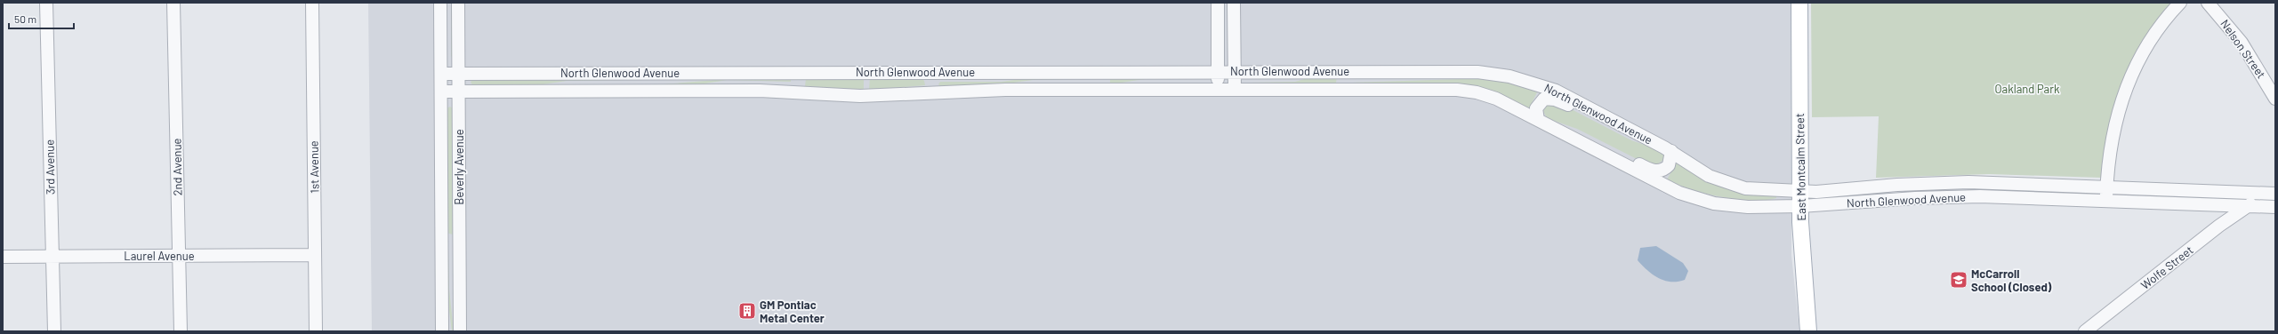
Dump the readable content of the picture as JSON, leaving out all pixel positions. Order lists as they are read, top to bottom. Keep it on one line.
{"streets":{"main road":["East Montcalm Street"],"street":["Nelson Street","North Glenwood Avenue","3rd Avenue","2nd Avenue","1st Avenue","Beverly Avenue","Laurel Avenue","Wolfe Street"]},"crossings":[["North Glenwood Avenue","Beverly Avenue"],["North Glenwood Avenue","East Montcalm Street"],["North Glenwood Avenue","Wolfe Street"],["3rd Avenue","Laurel Avenue"],["2nd Avenue","Laurel Avenue"],["1st Avenue","Laurel Avenue"]],"parks":["Oakland Park"],"places":{"school or university":["McCarroll School (Closed)"],"building":["GM Pontiac Metal Center"]},"scale_bar":"50 m"}
